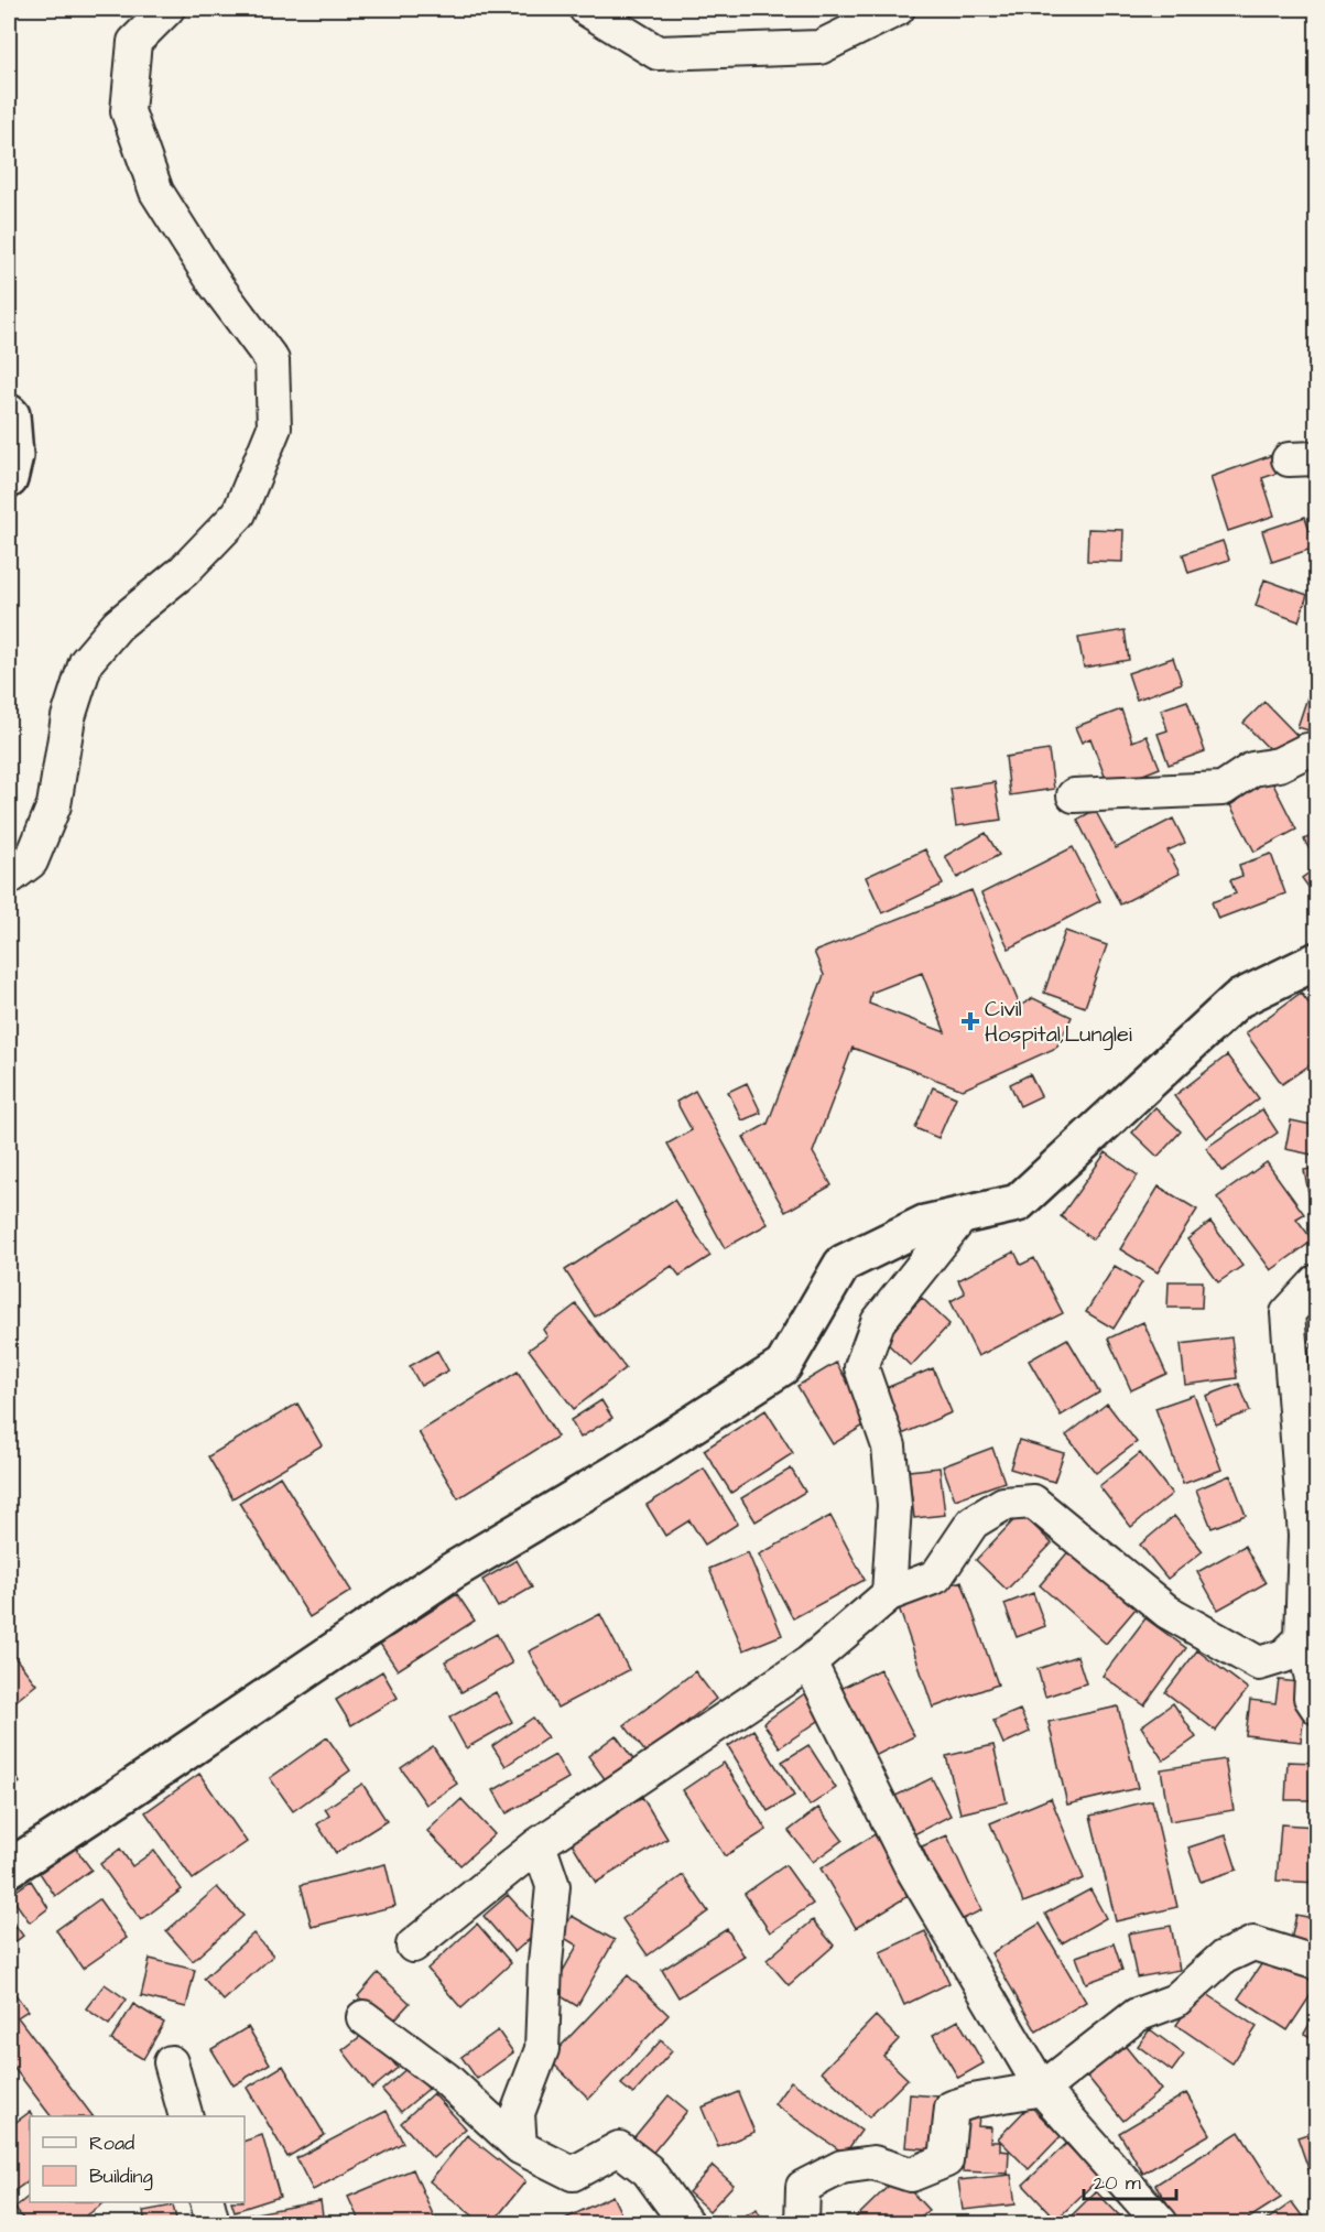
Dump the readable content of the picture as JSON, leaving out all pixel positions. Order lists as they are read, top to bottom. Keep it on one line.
{"places":{"health":["Civil Hospital,Lunglei"]},"legend":["Road","Building"],"scale_bar":"20 m"}
